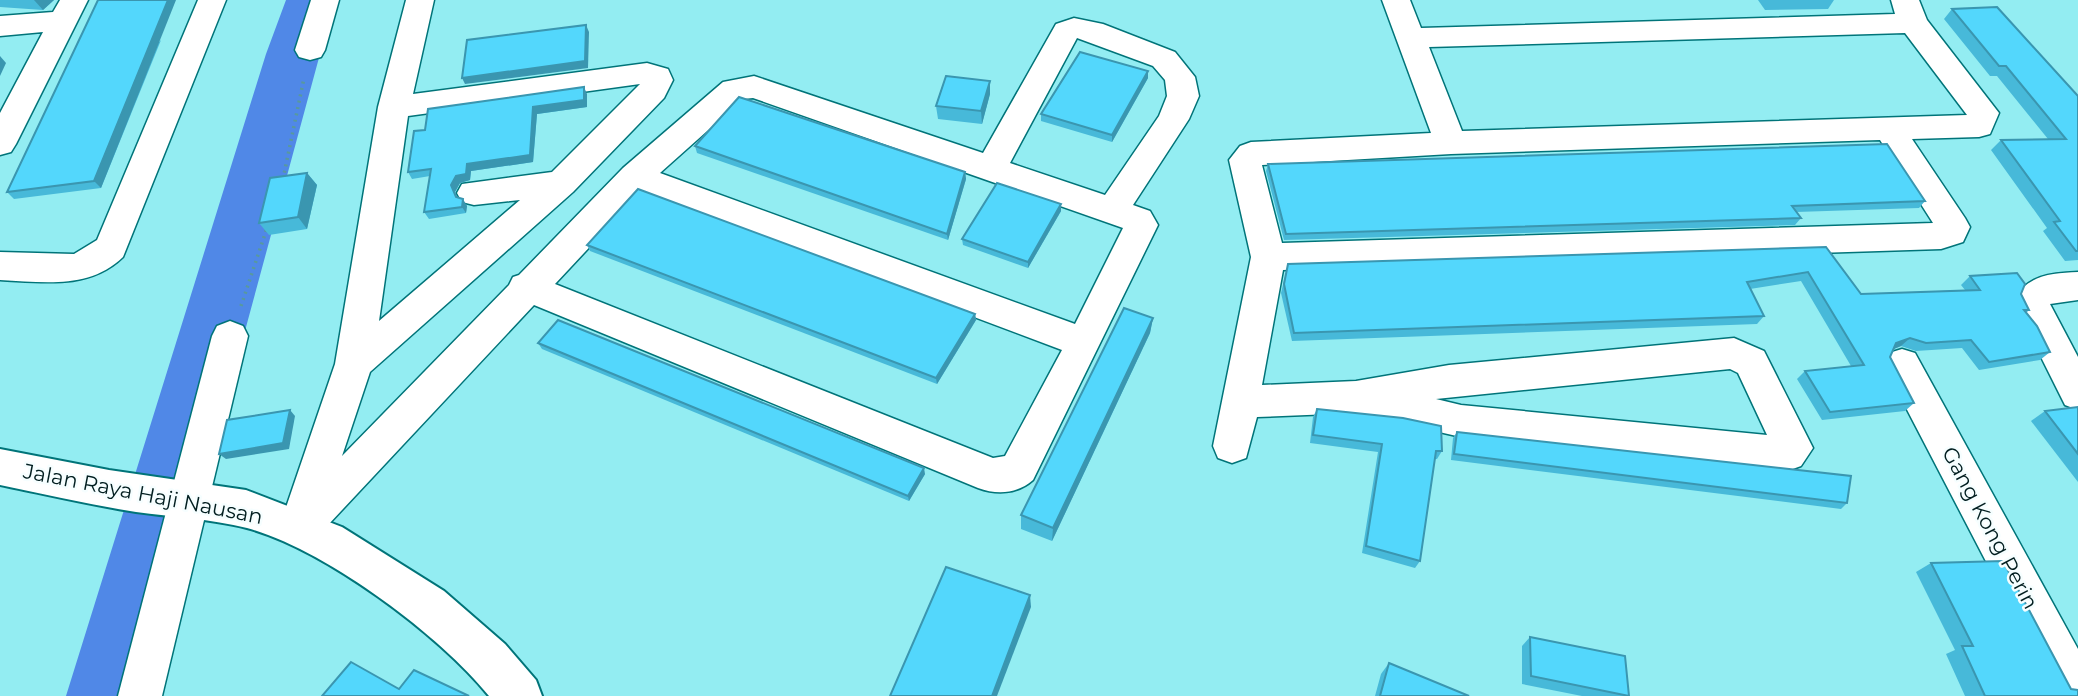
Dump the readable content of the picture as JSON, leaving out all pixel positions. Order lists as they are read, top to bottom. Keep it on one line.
{"streets":{"street":["Jalan Raya Haji Nausan","Gang Kong Perin"]}}
